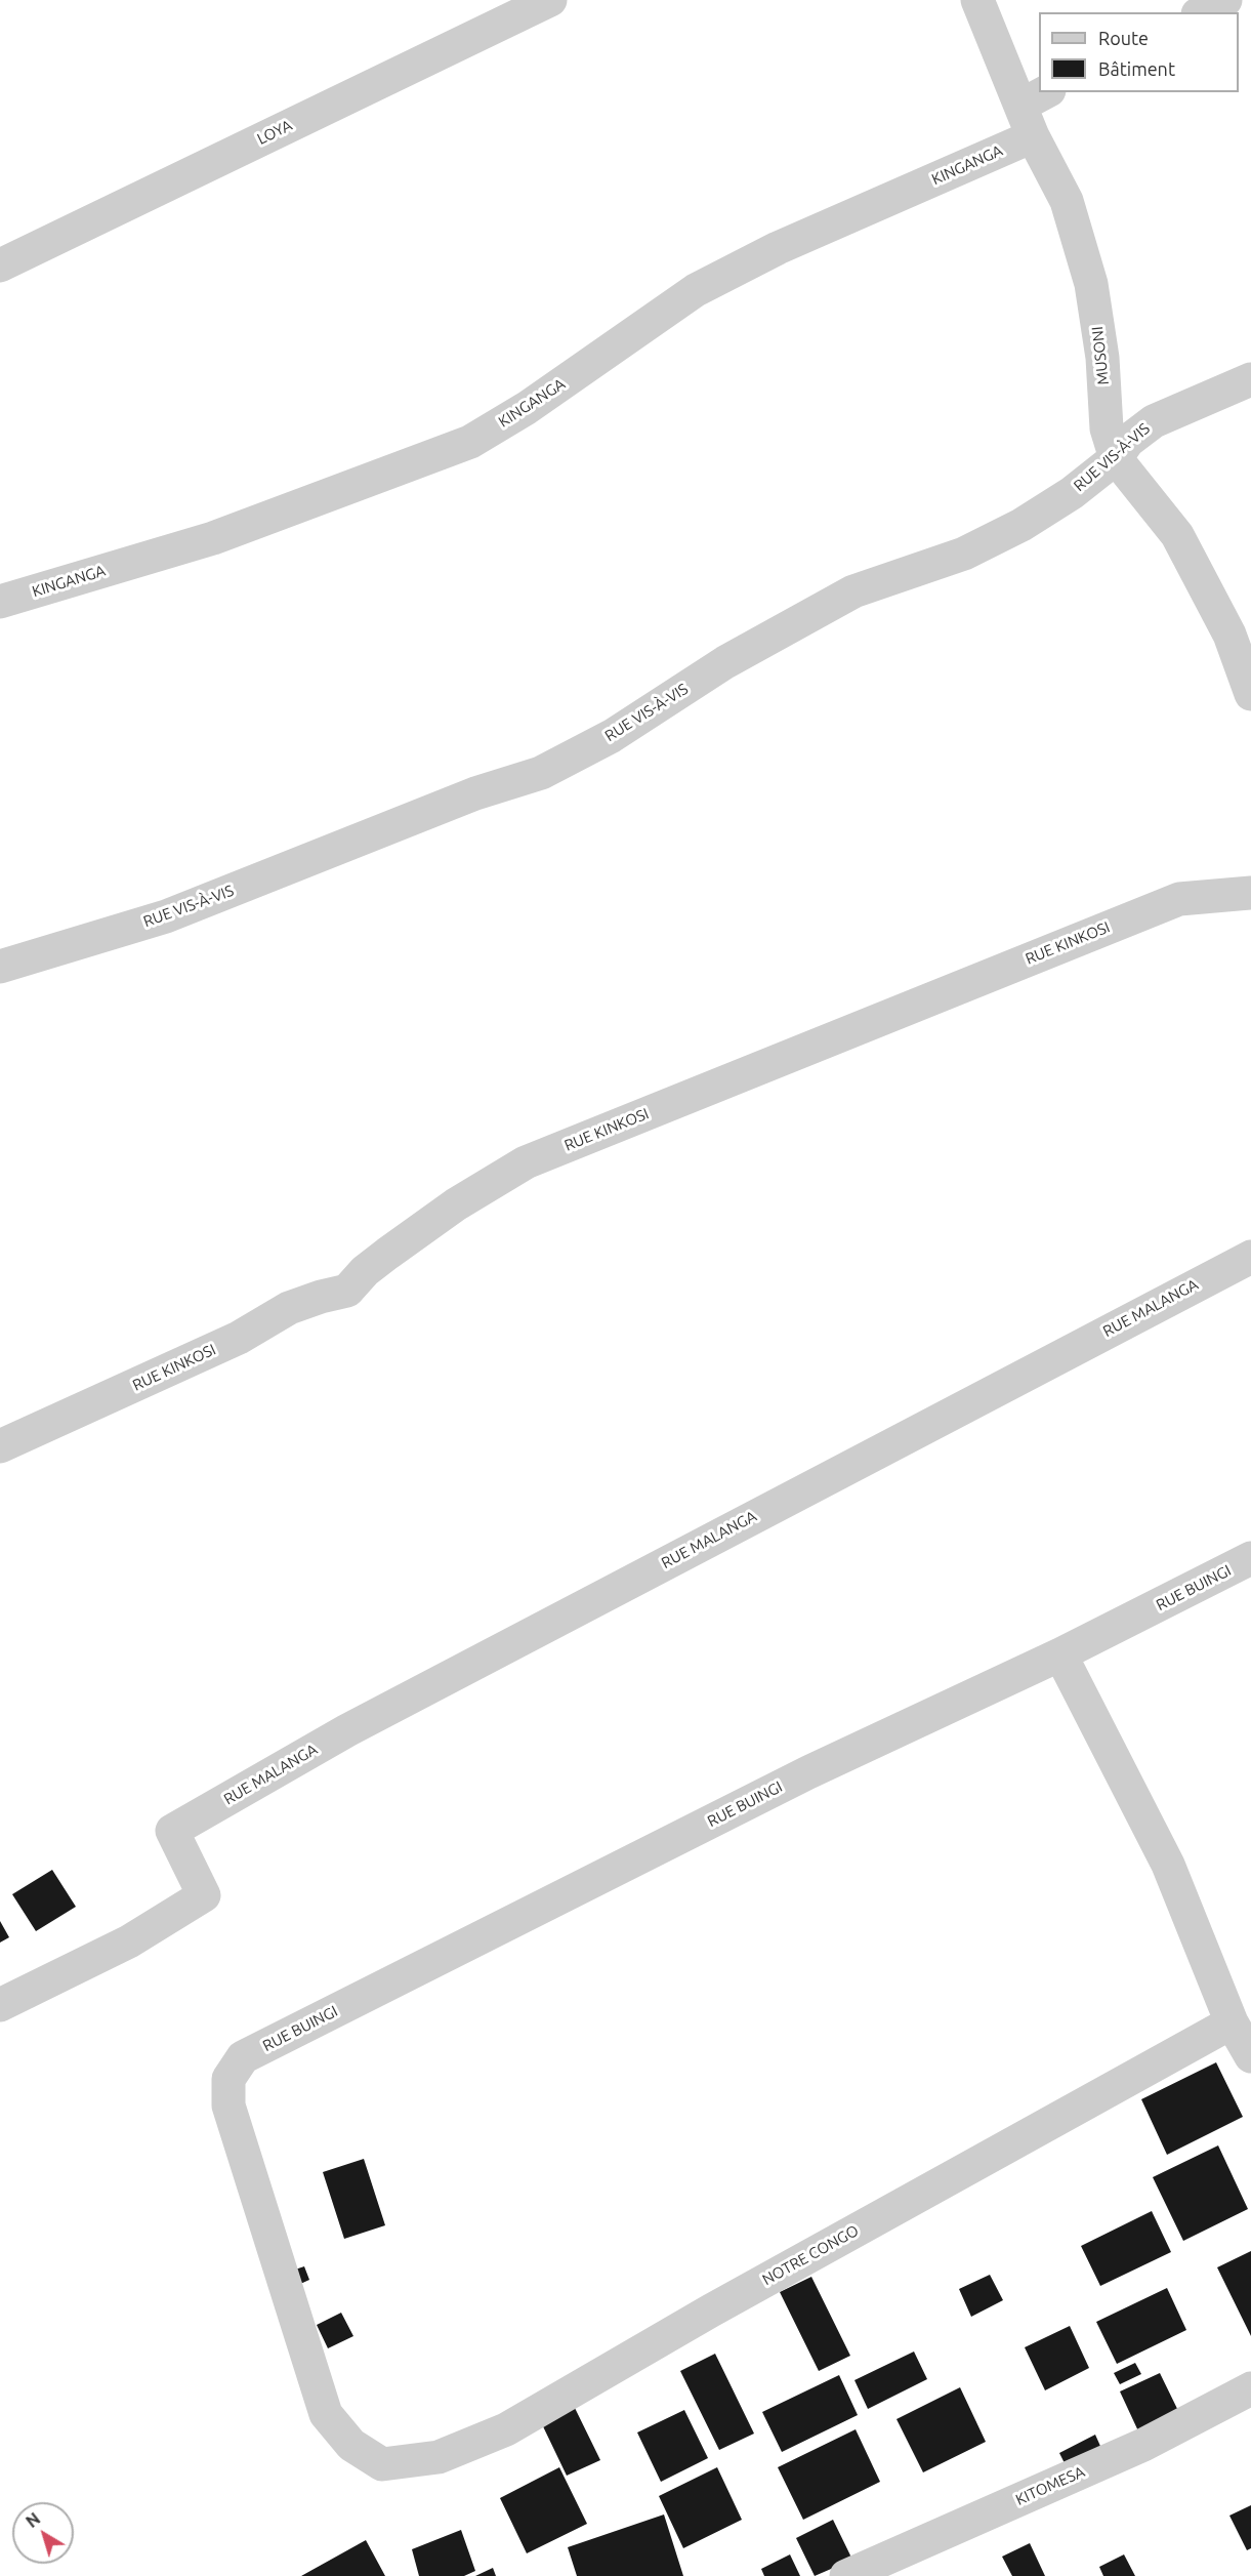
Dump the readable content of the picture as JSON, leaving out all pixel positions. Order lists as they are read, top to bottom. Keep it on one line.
{"streets":{"street":["LOYA","KINGANGA","MUSONI","RUE VIS-À-VIS","RUE KINKOSI","RUE MALANGA","RUE BUINGI","NOTRE CONGO","KITOMESA"]},"crossings":[["KINGANGA","MUSONI"],["MUSONI","RUE VIS-À-VIS"],["RUE BUINGI","NOTRE CONGO"]],"legend":["Route","Bâtiment"],"north":"top left"}
